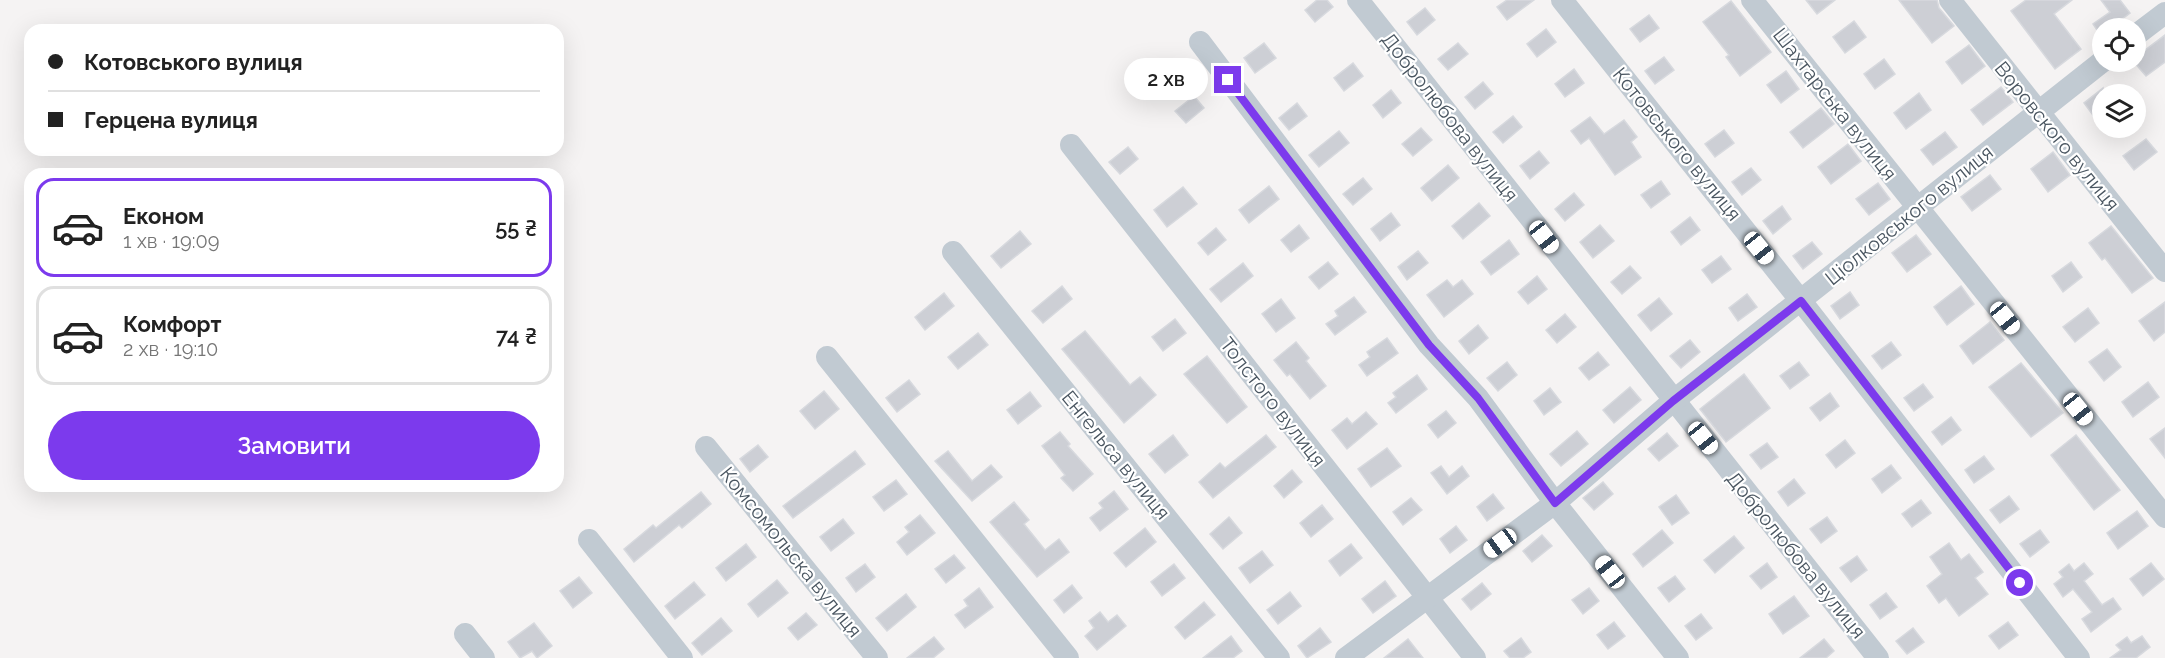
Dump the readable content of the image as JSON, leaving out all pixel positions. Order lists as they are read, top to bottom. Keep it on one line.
{"streets":{"street":["Шахтарська вулиця","Добролюбова вулиця","Воровского вулиця","Котовського вулиця","Ціолковського вулиця","Толстого вулиця","Енгельса вулиця","Комсомольска вулиця"]},"crossings":[["Шахтарська вулиця","Ціолковського вулиця"],["Добролюбова вулиця","Ціолковського вулиця"],["Воровского вулиця","Ціолковського вулиця"],["Котовського вулиця","Ціолковського вулиця"],["Ціолковського вулиця","Толстого вулиця"]],"page":{"banner":["Котовського вулиця","Герцена вулиця"],"bubble":"2 хв","list":[{"name":"Економ","note":"1 хв · 19:09","value":"55 ₴"},{"name":"Комфорт","note":"2 хв · 19:10","value":"74 ₴"}],"buttons":"Замовити"}}
